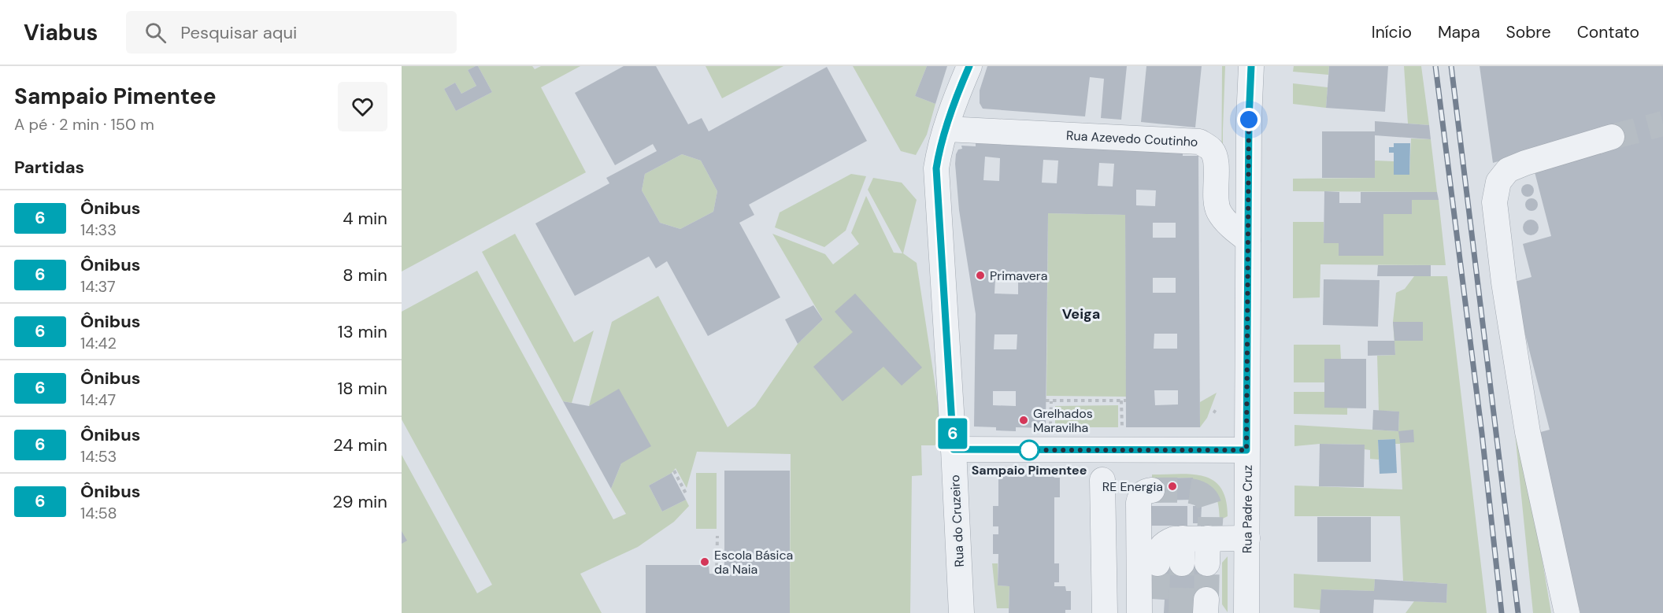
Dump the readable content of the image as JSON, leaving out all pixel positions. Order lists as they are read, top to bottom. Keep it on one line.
{"streets":{"street":["Rua Azevedo Coutinho","Rua Padre Cruz","Rua do Cruzeiro"]},"crossings":[["Rua Azevedo Coutinho","Rua Padre Cruz"],["Rua Azevedo Coutinho","Rua do Cruzeiro"]],"districts":["Veiga"],"places":["Primavera","Grelhados Maravilha","Sampaio Pimentee","RE Energia","Escola Básica da Naia"],"lines":["bus line 6"],"page":{"header":"Viabus","search":"Pesquisar aqui","nav":["Início","Mapa","Sobre","Contato"],"heading":[["Sampaio Pimentee","A pé · 2 min · 150 m"],"Partidas"],"on_map":"6","list":[{"mark":"6","name":"Ônibus","note":"14:33","value":"4 min"},{"mark":"6","name":"Ônibus","note":"14:37","value":"8 min"},{"mark":"6","name":"Ônibus","note":"14:42","value":"13 min"},{"mark":"6","name":"Ônibus","note":"14:47","value":"18 min"},{"mark":"6","name":"Ônibus","note":"14:53","value":"24 min"},{"mark":"6","name":"Ônibus","note":"14:58","value":"29 min"}]}}
